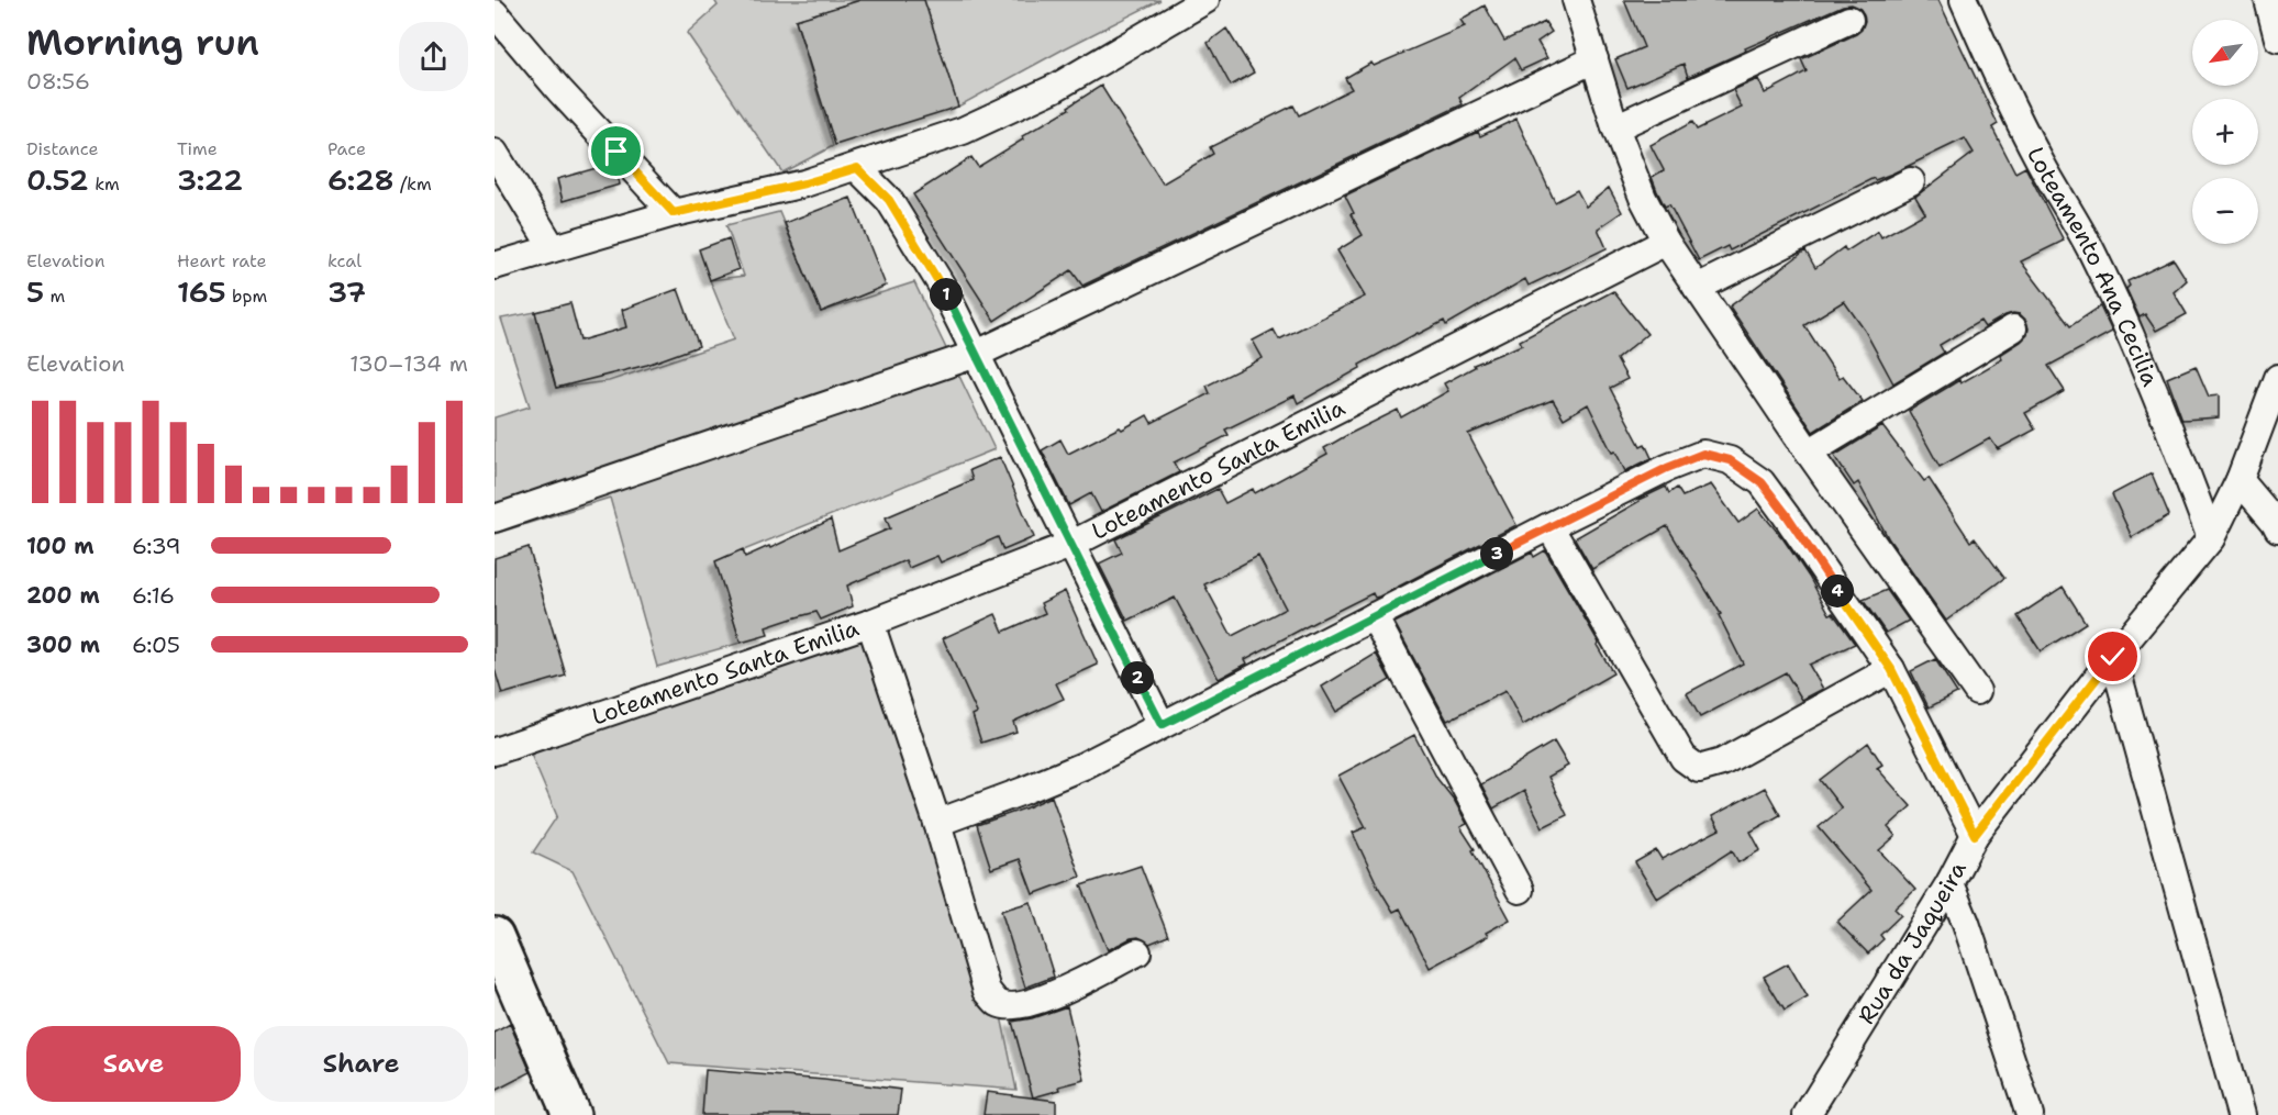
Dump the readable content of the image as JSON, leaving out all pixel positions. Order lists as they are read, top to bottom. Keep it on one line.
{"streets":{"street":["Loteamento Ana Cecilia","Loteamento Santa Emilia","Rua da Jaqueira"]},"crossings":[["Loteamento Ana Cecilia","Rua da Jaqueira"]],"north":"bottom left","page":{"heading":["Morning run","08:56"],"map_buttons":["+","−"],"stats":[["Distance","0.52 km"],["Time","3:22"],["Pace","6:28 /km"],["Elevation","5 m"],["Heart rate","165 bpm"],["kcal","37"]],"pins":["1","3","4","2"],"chart":["Elevation","130–134 m"],"list":[{"name":"100 m","note":"6:39"},{"name":"200 m","note":"6:16"},{"name":"300 m","note":"6:05"}],"buttons":["Save","Share"]}}
